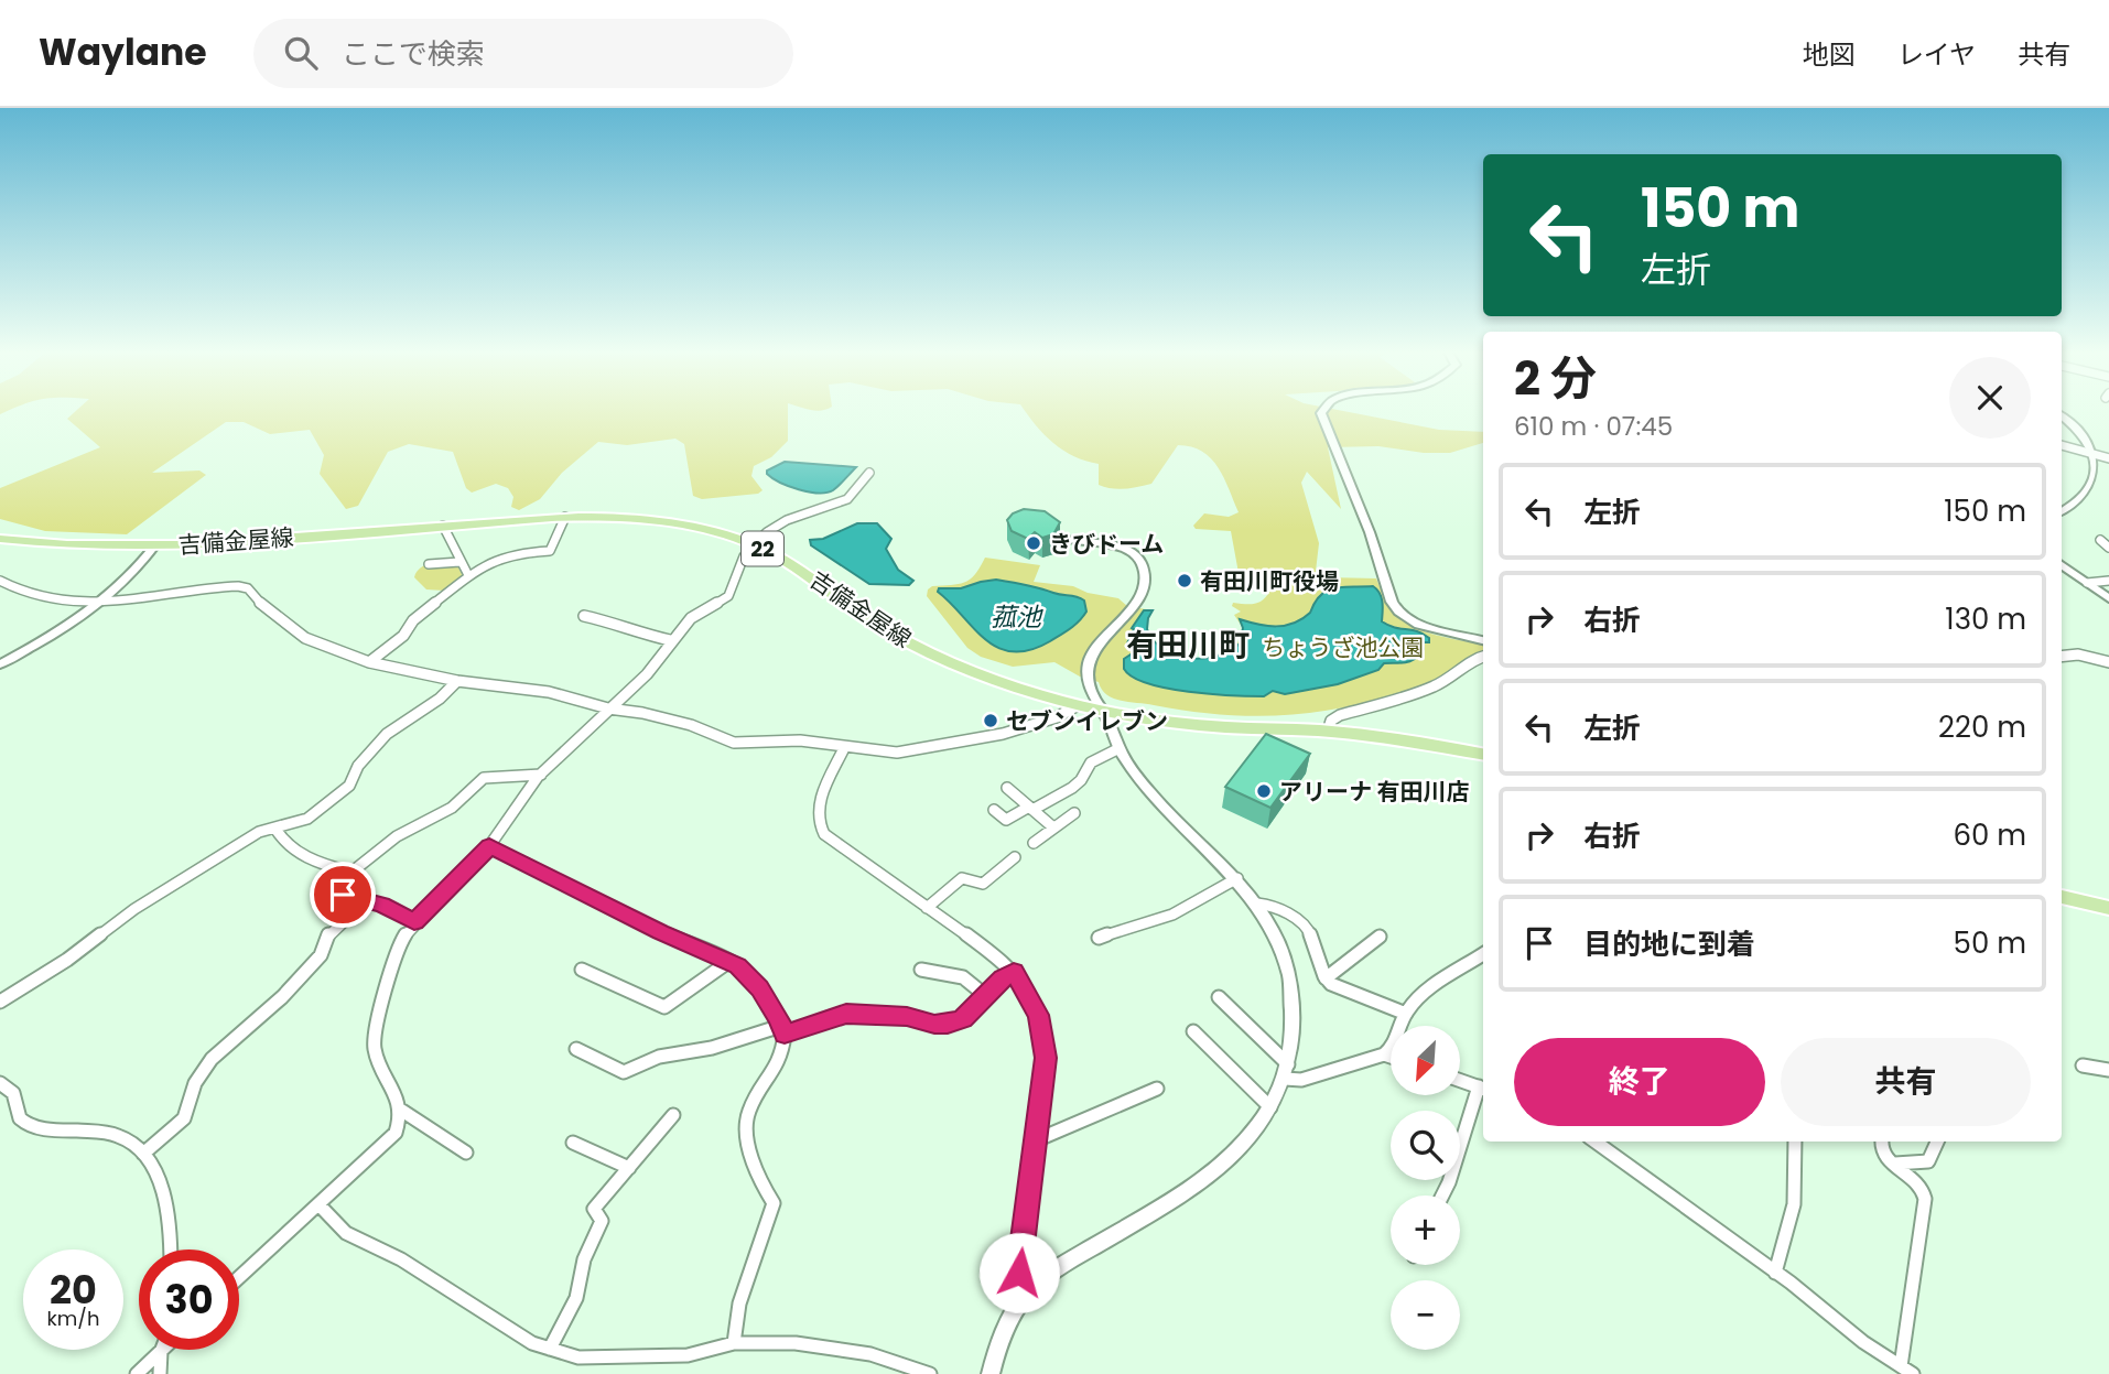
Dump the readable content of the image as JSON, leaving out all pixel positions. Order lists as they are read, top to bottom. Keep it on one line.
{"streets":{"main road":["吉備金屋線","22"]},"districts":["有田川町"],"water":["菰池"],"parks":["ちょうざ池公園"],"places":["きびドーム","有田川町役場","セブンイレブン","アリーナ 有田川店"],"north":"bottom left","page":{"header":"Waylane","search":"ここで検索","nav":["地図","レイヤ","共有"],"turn":["150 m","左折"],"heading":["2 分","610 m · 07:45"],"list":[{"name":"左折","value":"150 m"},{"name":"右折","value":"130 m"},{"name":"左折","value":"220 m"},{"name":"右折","value":"60 m"},{"name":"目的地に到着","value":"50 m"}],"buttons":["終了","共有"],"map_buttons":["+","−"],"speed":"20 km/h","limit":"30"}}
